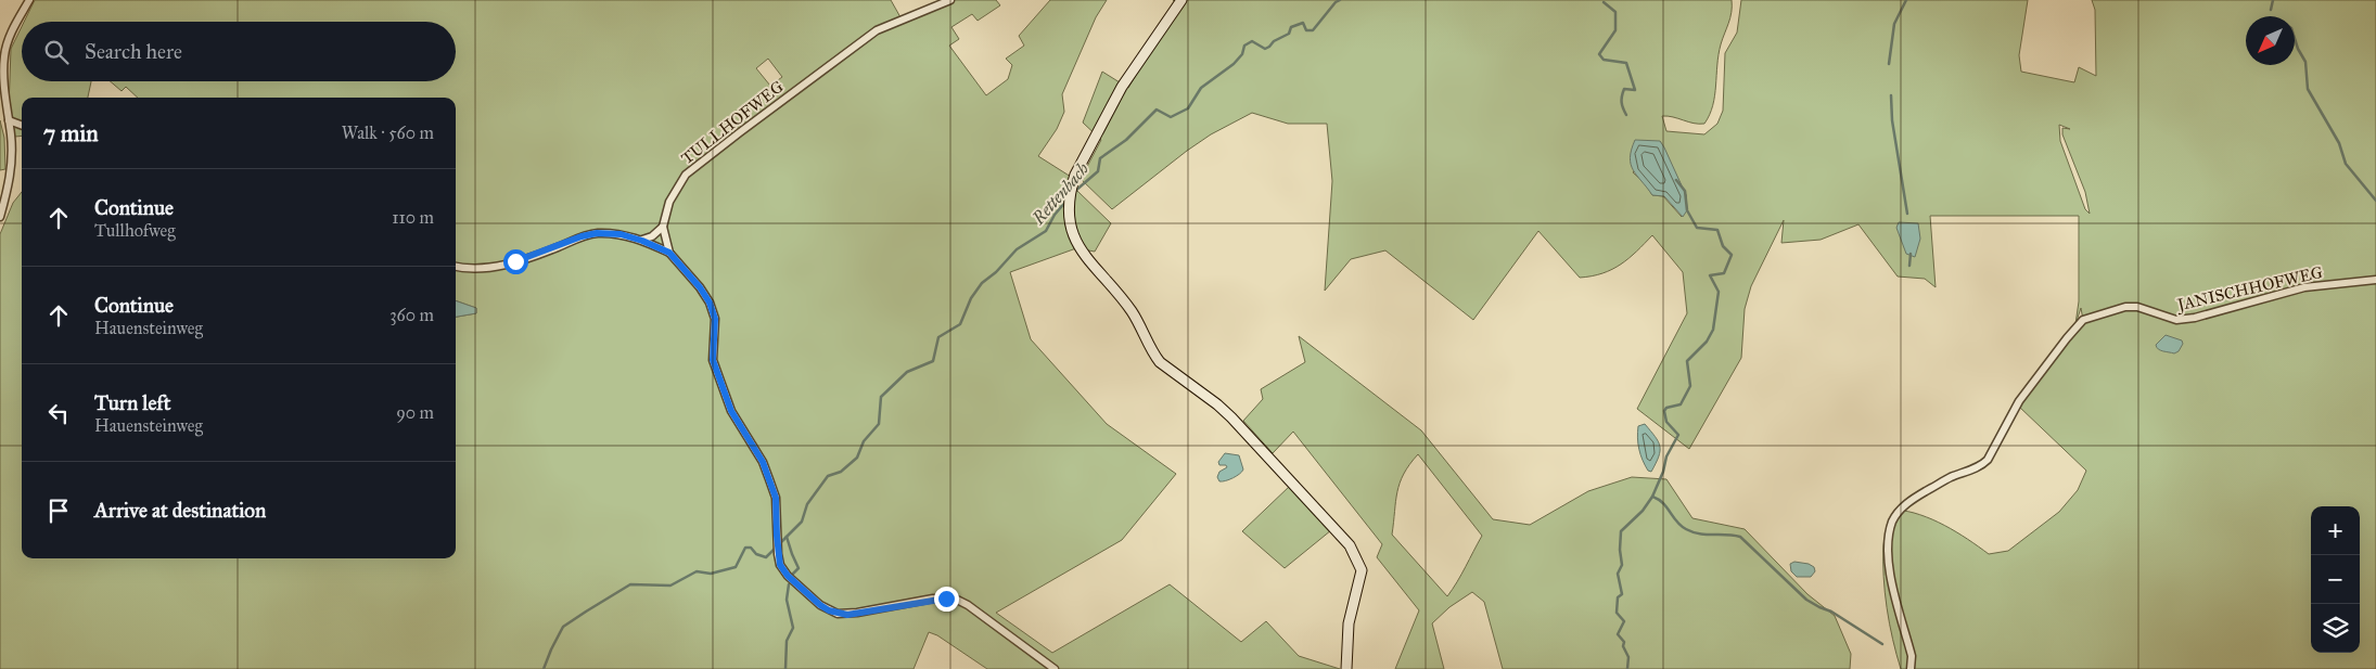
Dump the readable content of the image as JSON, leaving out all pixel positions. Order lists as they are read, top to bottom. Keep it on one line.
{"streets":{"street":["TULLHOFWEG","JANISCHHOFWEG"]},"water":["Rettenbach"],"north":"bottom left","page":{"search":"Search here","heading":["7 min","Walk · 560 m"],"list":[["Continue","Tullhofweg","110 m"],["Continue","Hauensteinweg","360 m"],["Turn left","Hauensteinweg","90 m"],"Arrive at destination"],"map_buttons":["+","−"]}}
